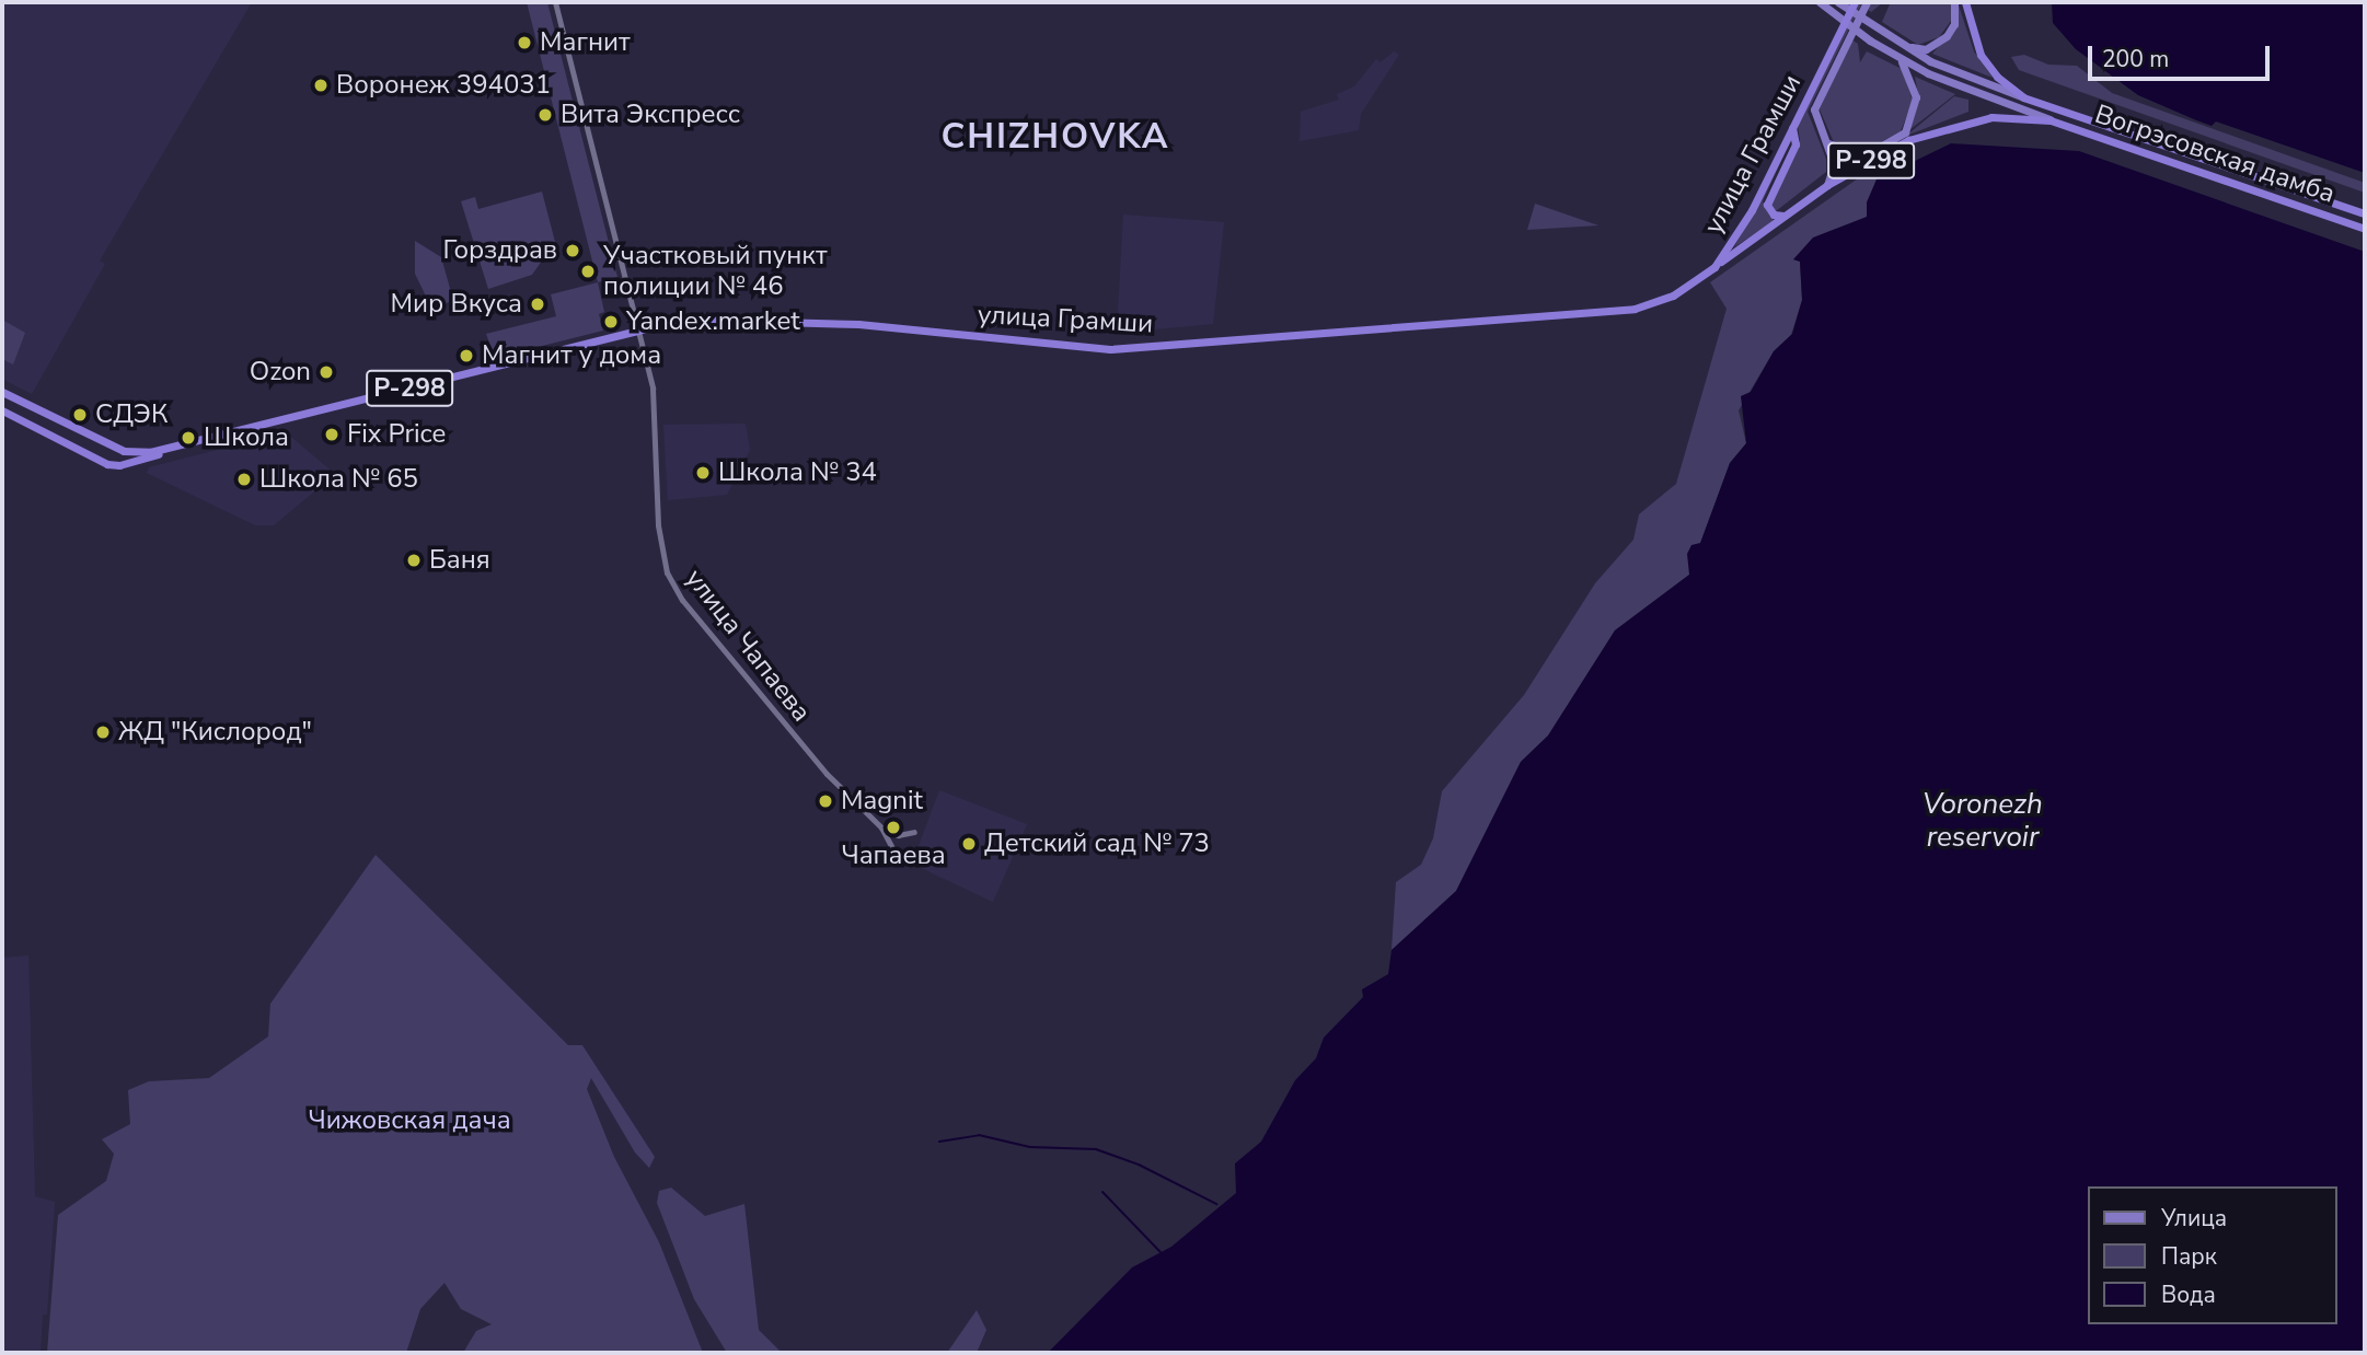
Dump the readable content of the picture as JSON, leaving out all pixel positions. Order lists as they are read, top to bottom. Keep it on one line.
{"streets":{"highway":["улица Грамши","Вогрэсовская дамба","Р-298"],"street":["улица Чапаева"]},"crossings":[["улица Грамши","Р-298"],["улица Грамши","улица Чапаева"],["Вогрэсовская дамба","Р-298"]],"districts":["CHIZHOVKA"],"water":["Voronezh reservoir"],"parks":["Чижовская дача"],"places":["Магнит","Воронеж 394031","Вита Экспресс","Горздрав","Участковый пункт полиции № 46","Мир Вкуса","Yandex.market","Магнит у дома","Ozon","СДЭК","Fix Price","Школа","Школа № 34","Школа № 65","Баня","ЖД \"Кислород\"","Magnit","Чапаева","Детский сад № 73"],"legend":["Улица","Парк","Вода"],"scale_bar":"200 m"}
